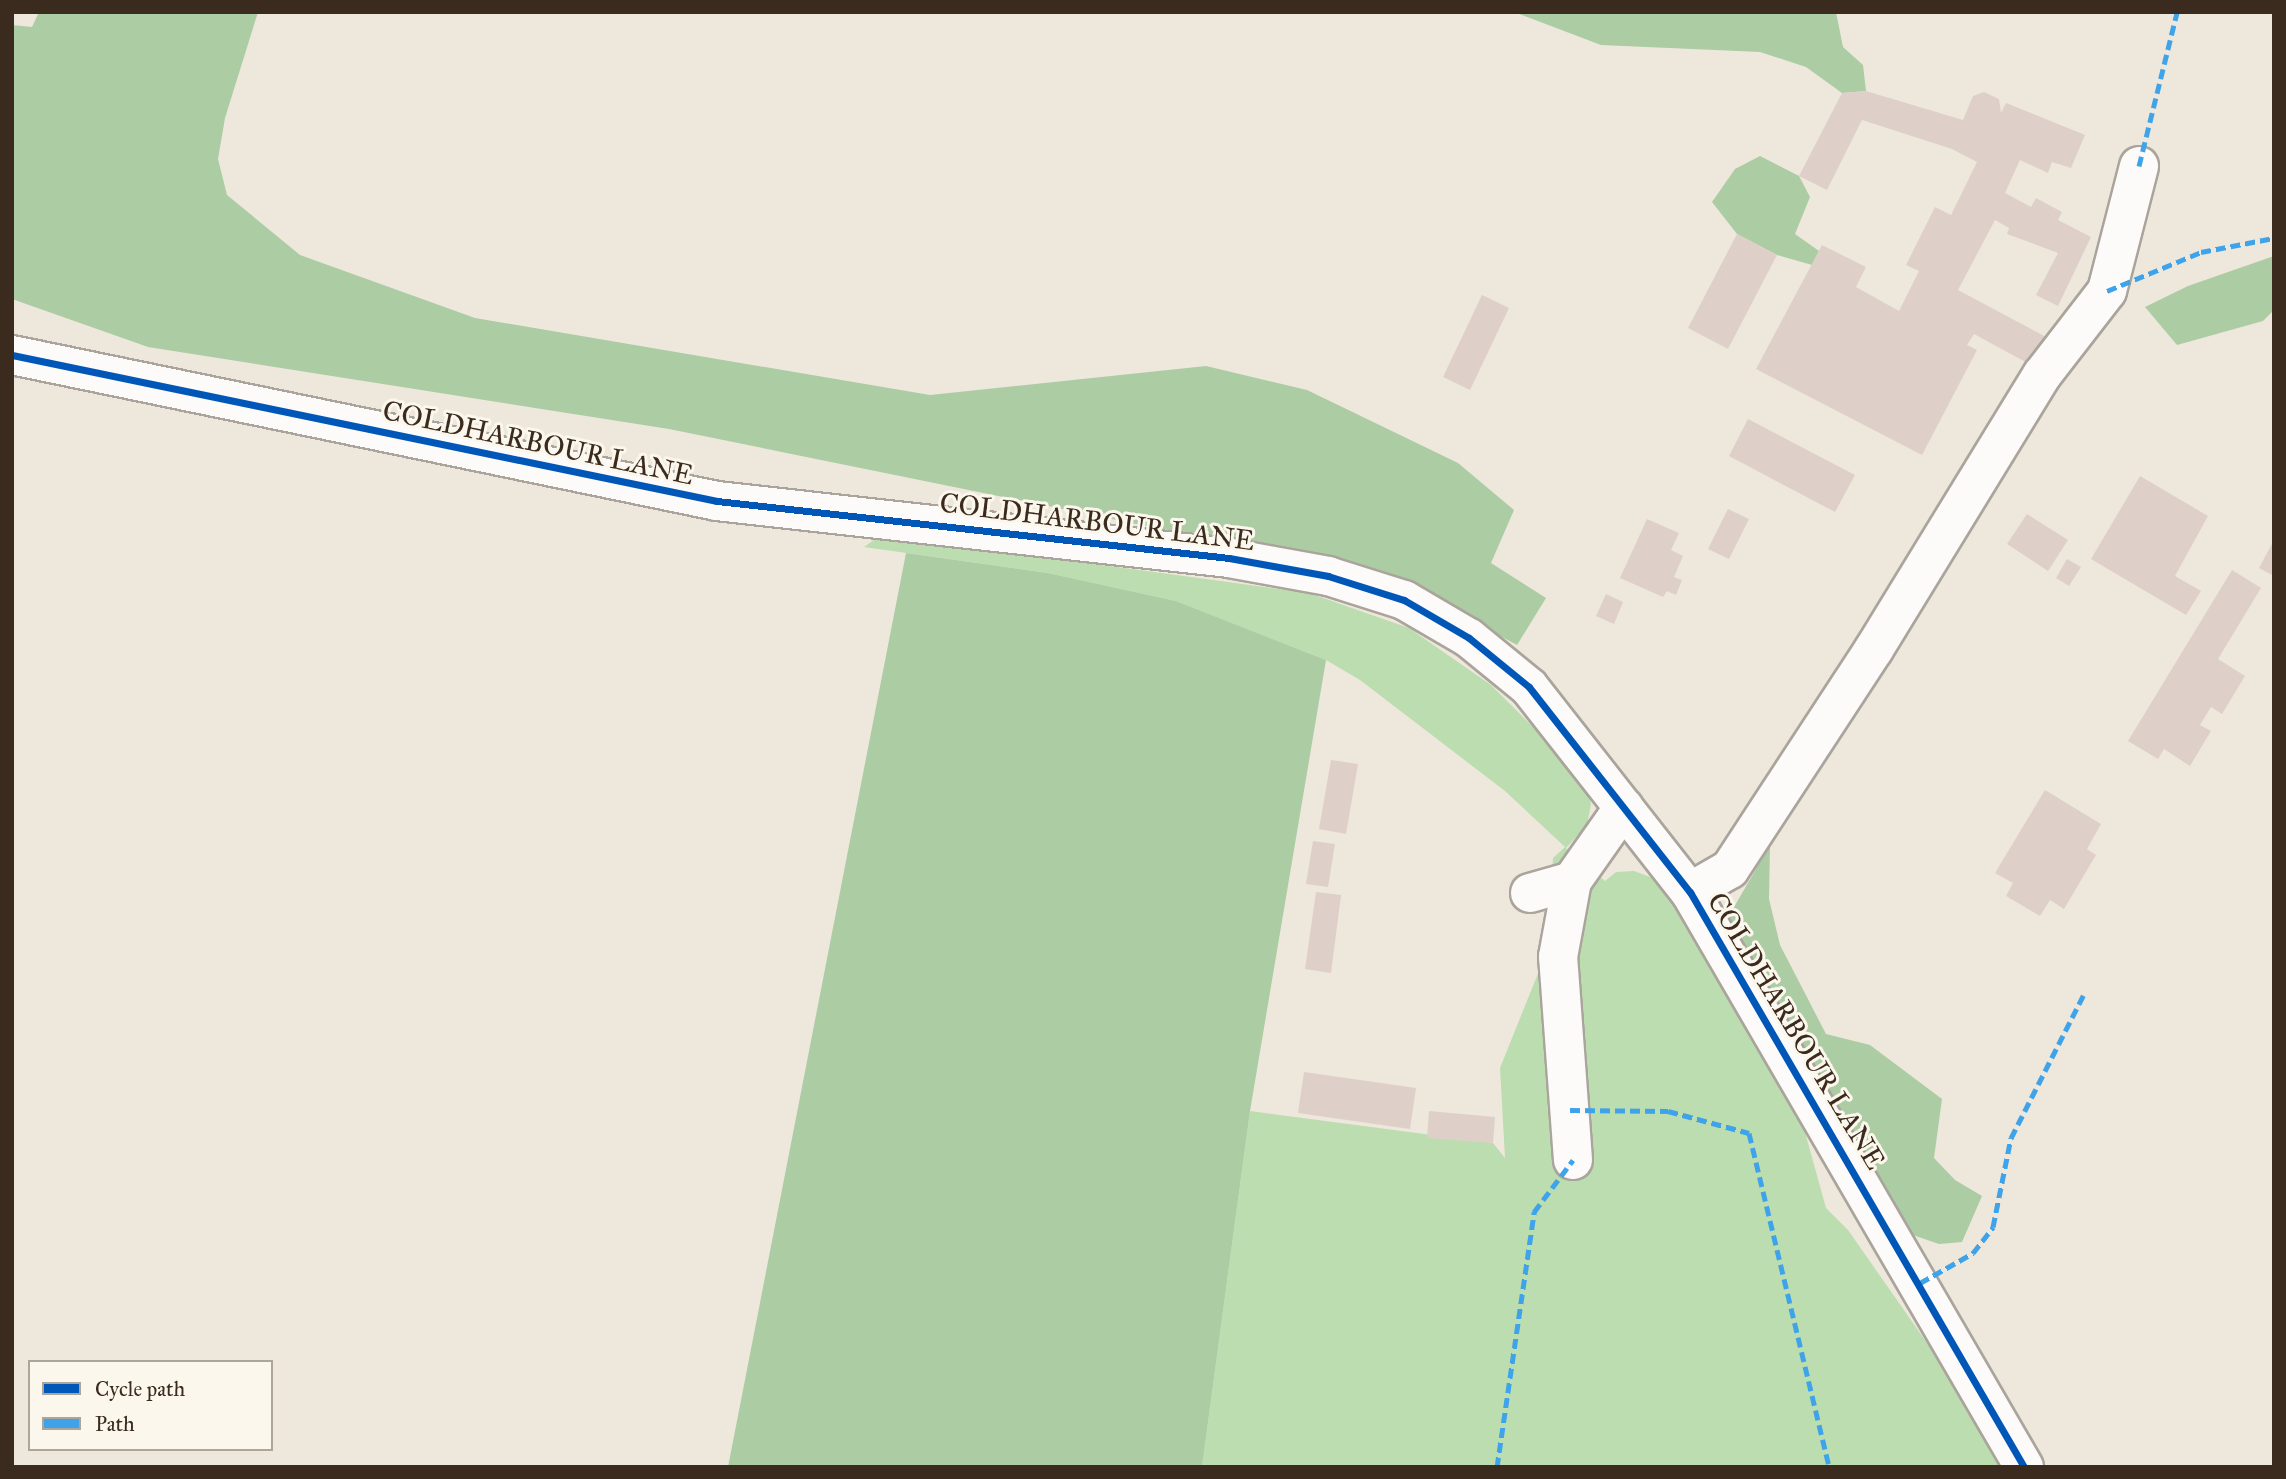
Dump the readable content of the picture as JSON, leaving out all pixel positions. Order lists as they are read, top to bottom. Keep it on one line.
{"streets":{"street":["COLDHARBOUR LANE"]},"legend":["Cycle path","Path"]}
